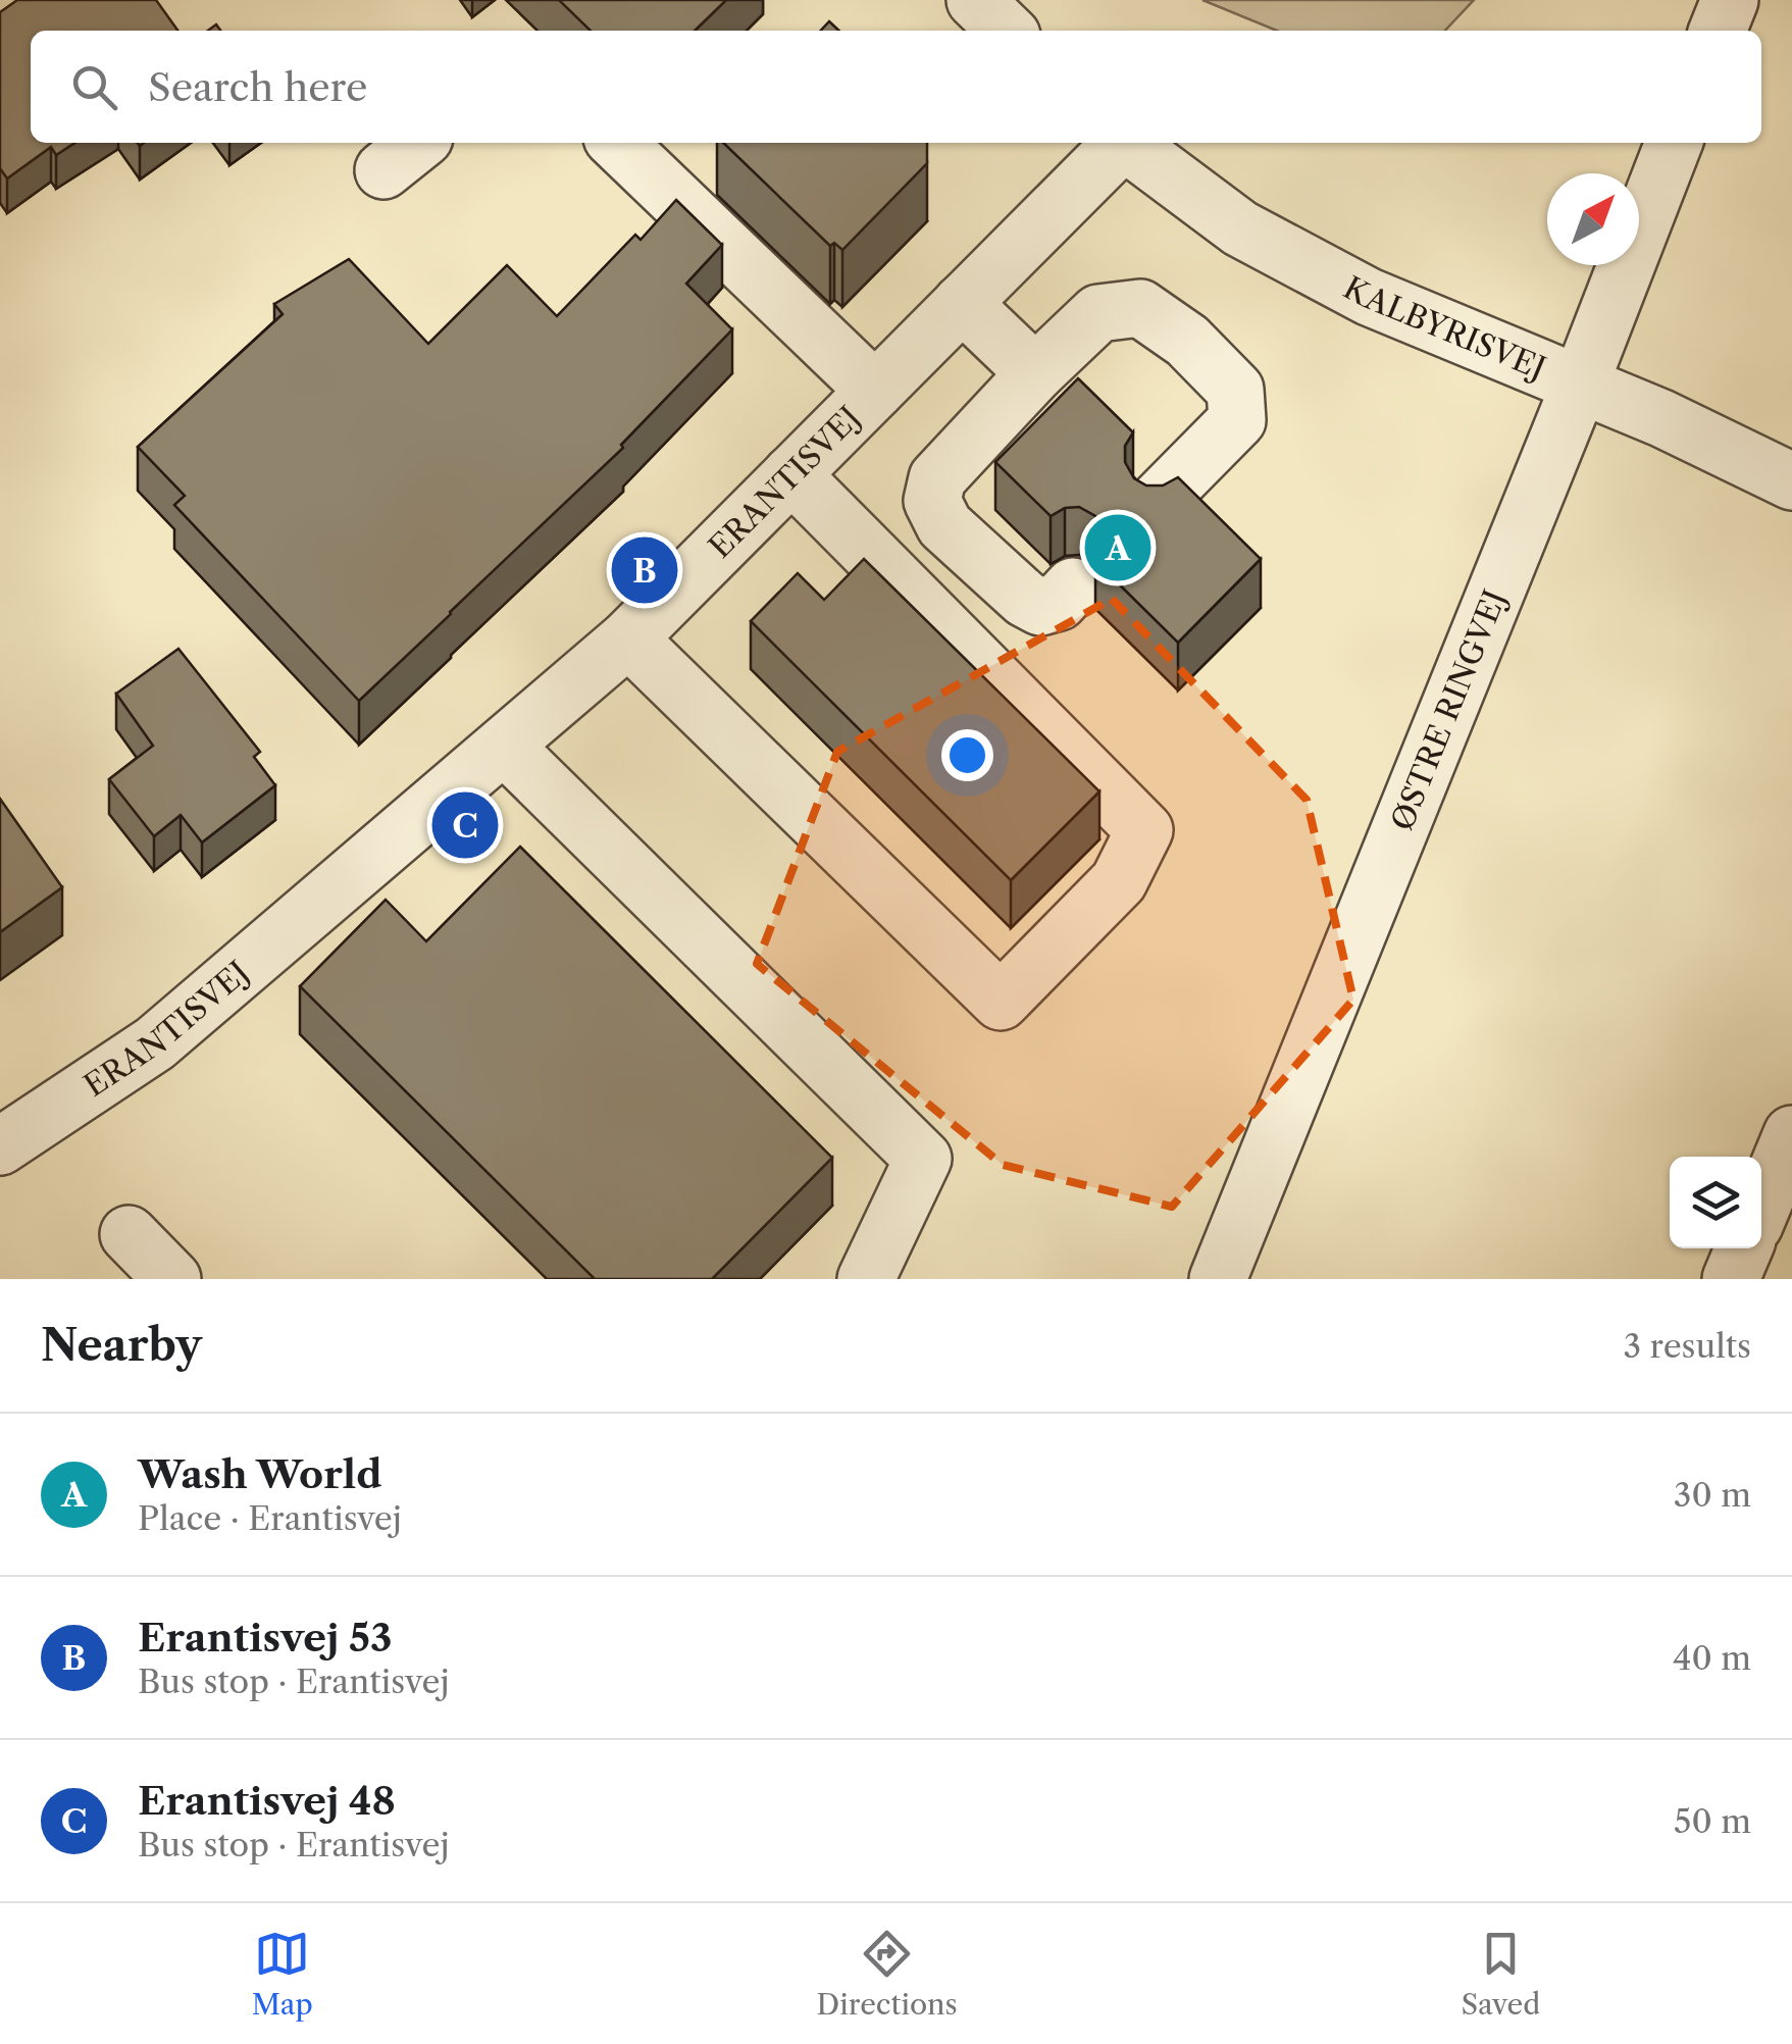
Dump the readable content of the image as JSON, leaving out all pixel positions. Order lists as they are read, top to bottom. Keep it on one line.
{"streets":{"street":["KALBYRISVEJ","ERANTISVEJ","ØSTRE RINGVEJ"]},"crossings":[["KALBYRISVEJ","ØSTRE RINGVEJ"]],"north":"top right","page":{"search":"Search here","pins":["A","B","C"],"heading":["Nearby","3 results"],"list":[{"mark":"A","name":"Wash World","note":"Place · Erantisvej","value":"30 m"},{"mark":"B","name":"Erantisvej 53","note":"Bus stop · Erantisvej","value":"40 m"},{"mark":"C","name":"Erantisvej 48","note":"Bus stop · Erantisvej","value":"50 m"}],"nav":["Map","Directions","Saved"]}}
